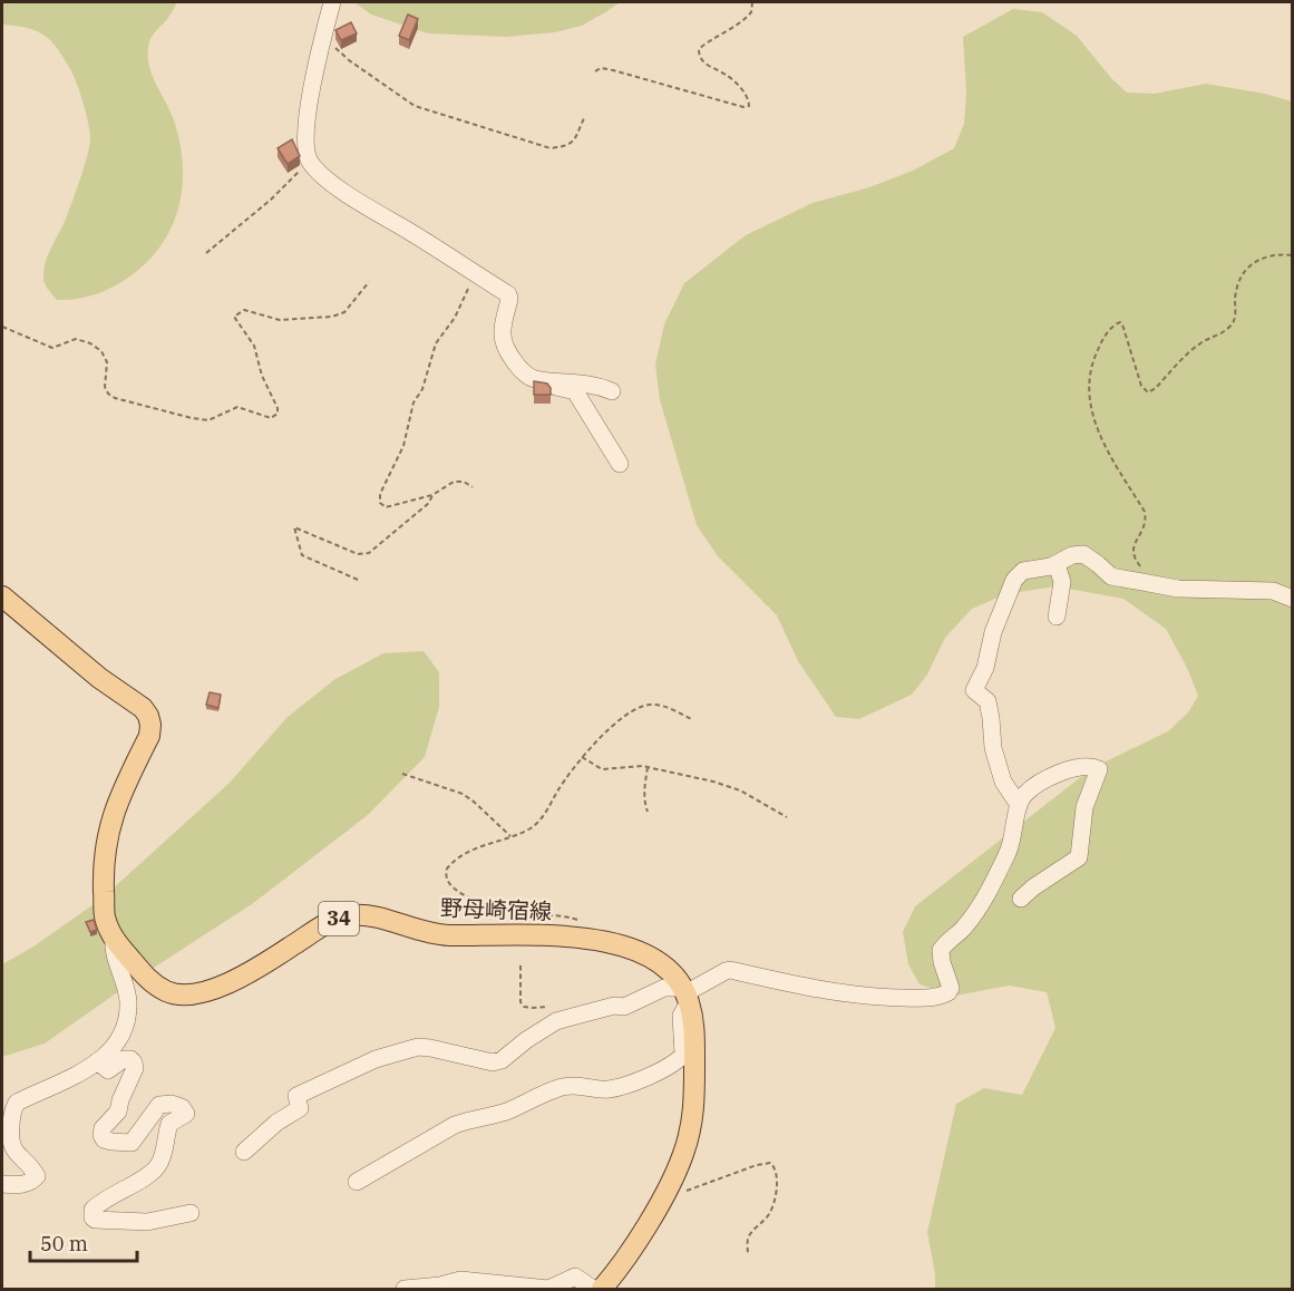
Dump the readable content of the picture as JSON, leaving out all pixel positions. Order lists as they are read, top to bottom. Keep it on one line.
{"streets":{"main road":["野母崎宿線","34"]},"scale_bar":"50 m"}
